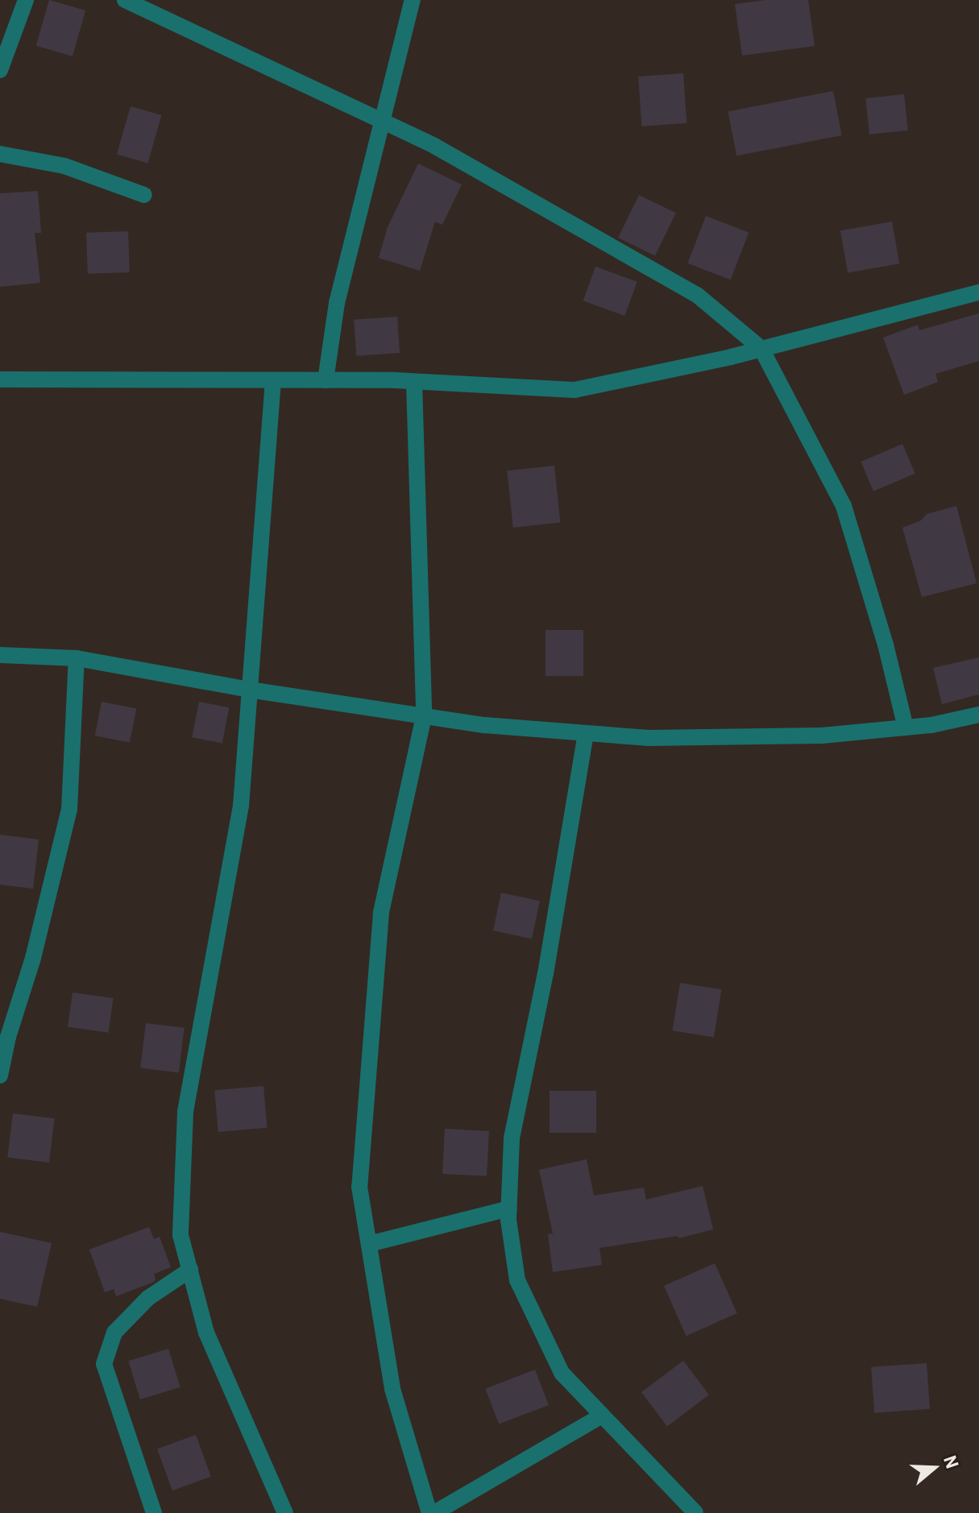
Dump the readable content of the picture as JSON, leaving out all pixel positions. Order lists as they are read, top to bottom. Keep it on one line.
{"north":"right"}
